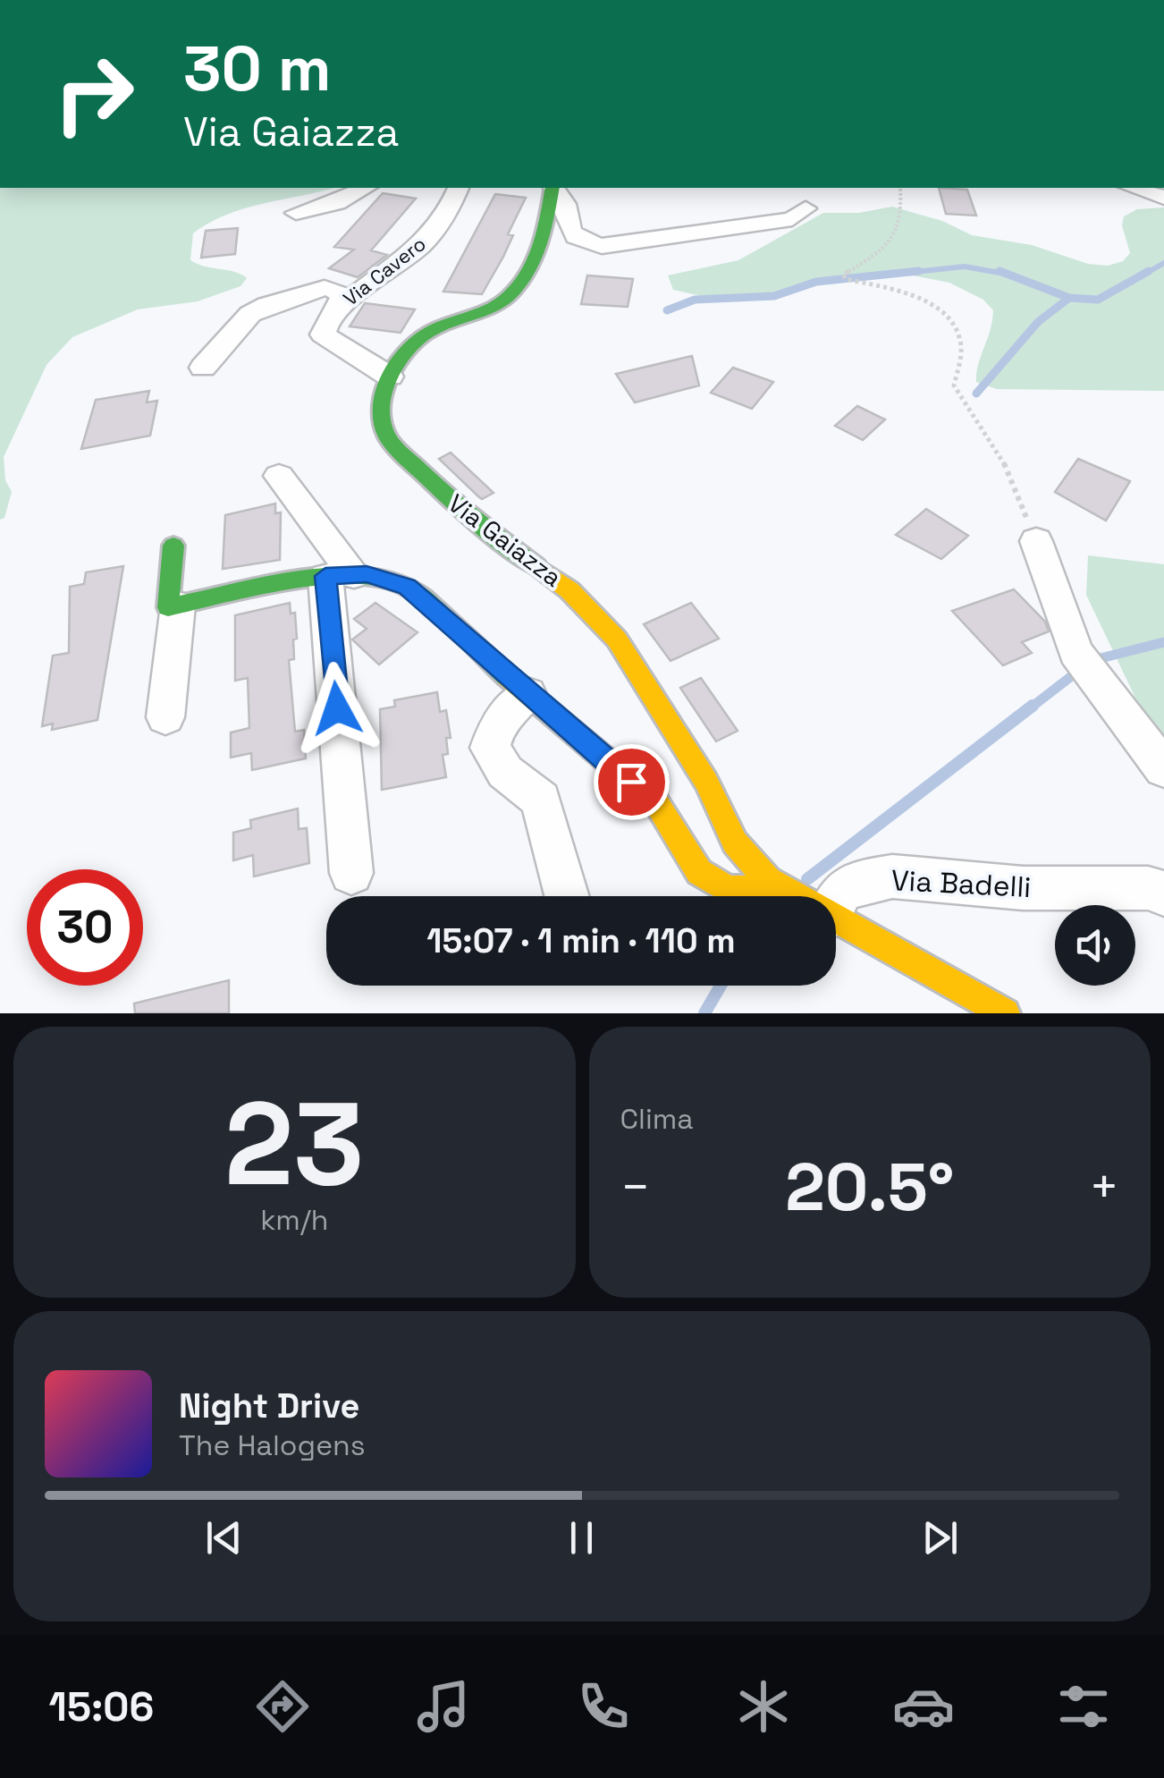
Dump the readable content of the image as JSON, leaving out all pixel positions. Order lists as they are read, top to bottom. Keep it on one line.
{"streets":{"main road":["Via Gaiazza"],"street":["Via Cavero","Via Badelli"]},"crossings":[["Via Cavero","Via Gaiazza"]],"page":{"turn":["30 m","Via Gaiazza"],"limit":"30","trip":"15:07 · 1 min · 110 m","tile":[["23","km/h"],"Clima"],"heat":["−","20.5°","+"],"song":["Night Drive","The Halogens"],"tabs":"15:06"}}
